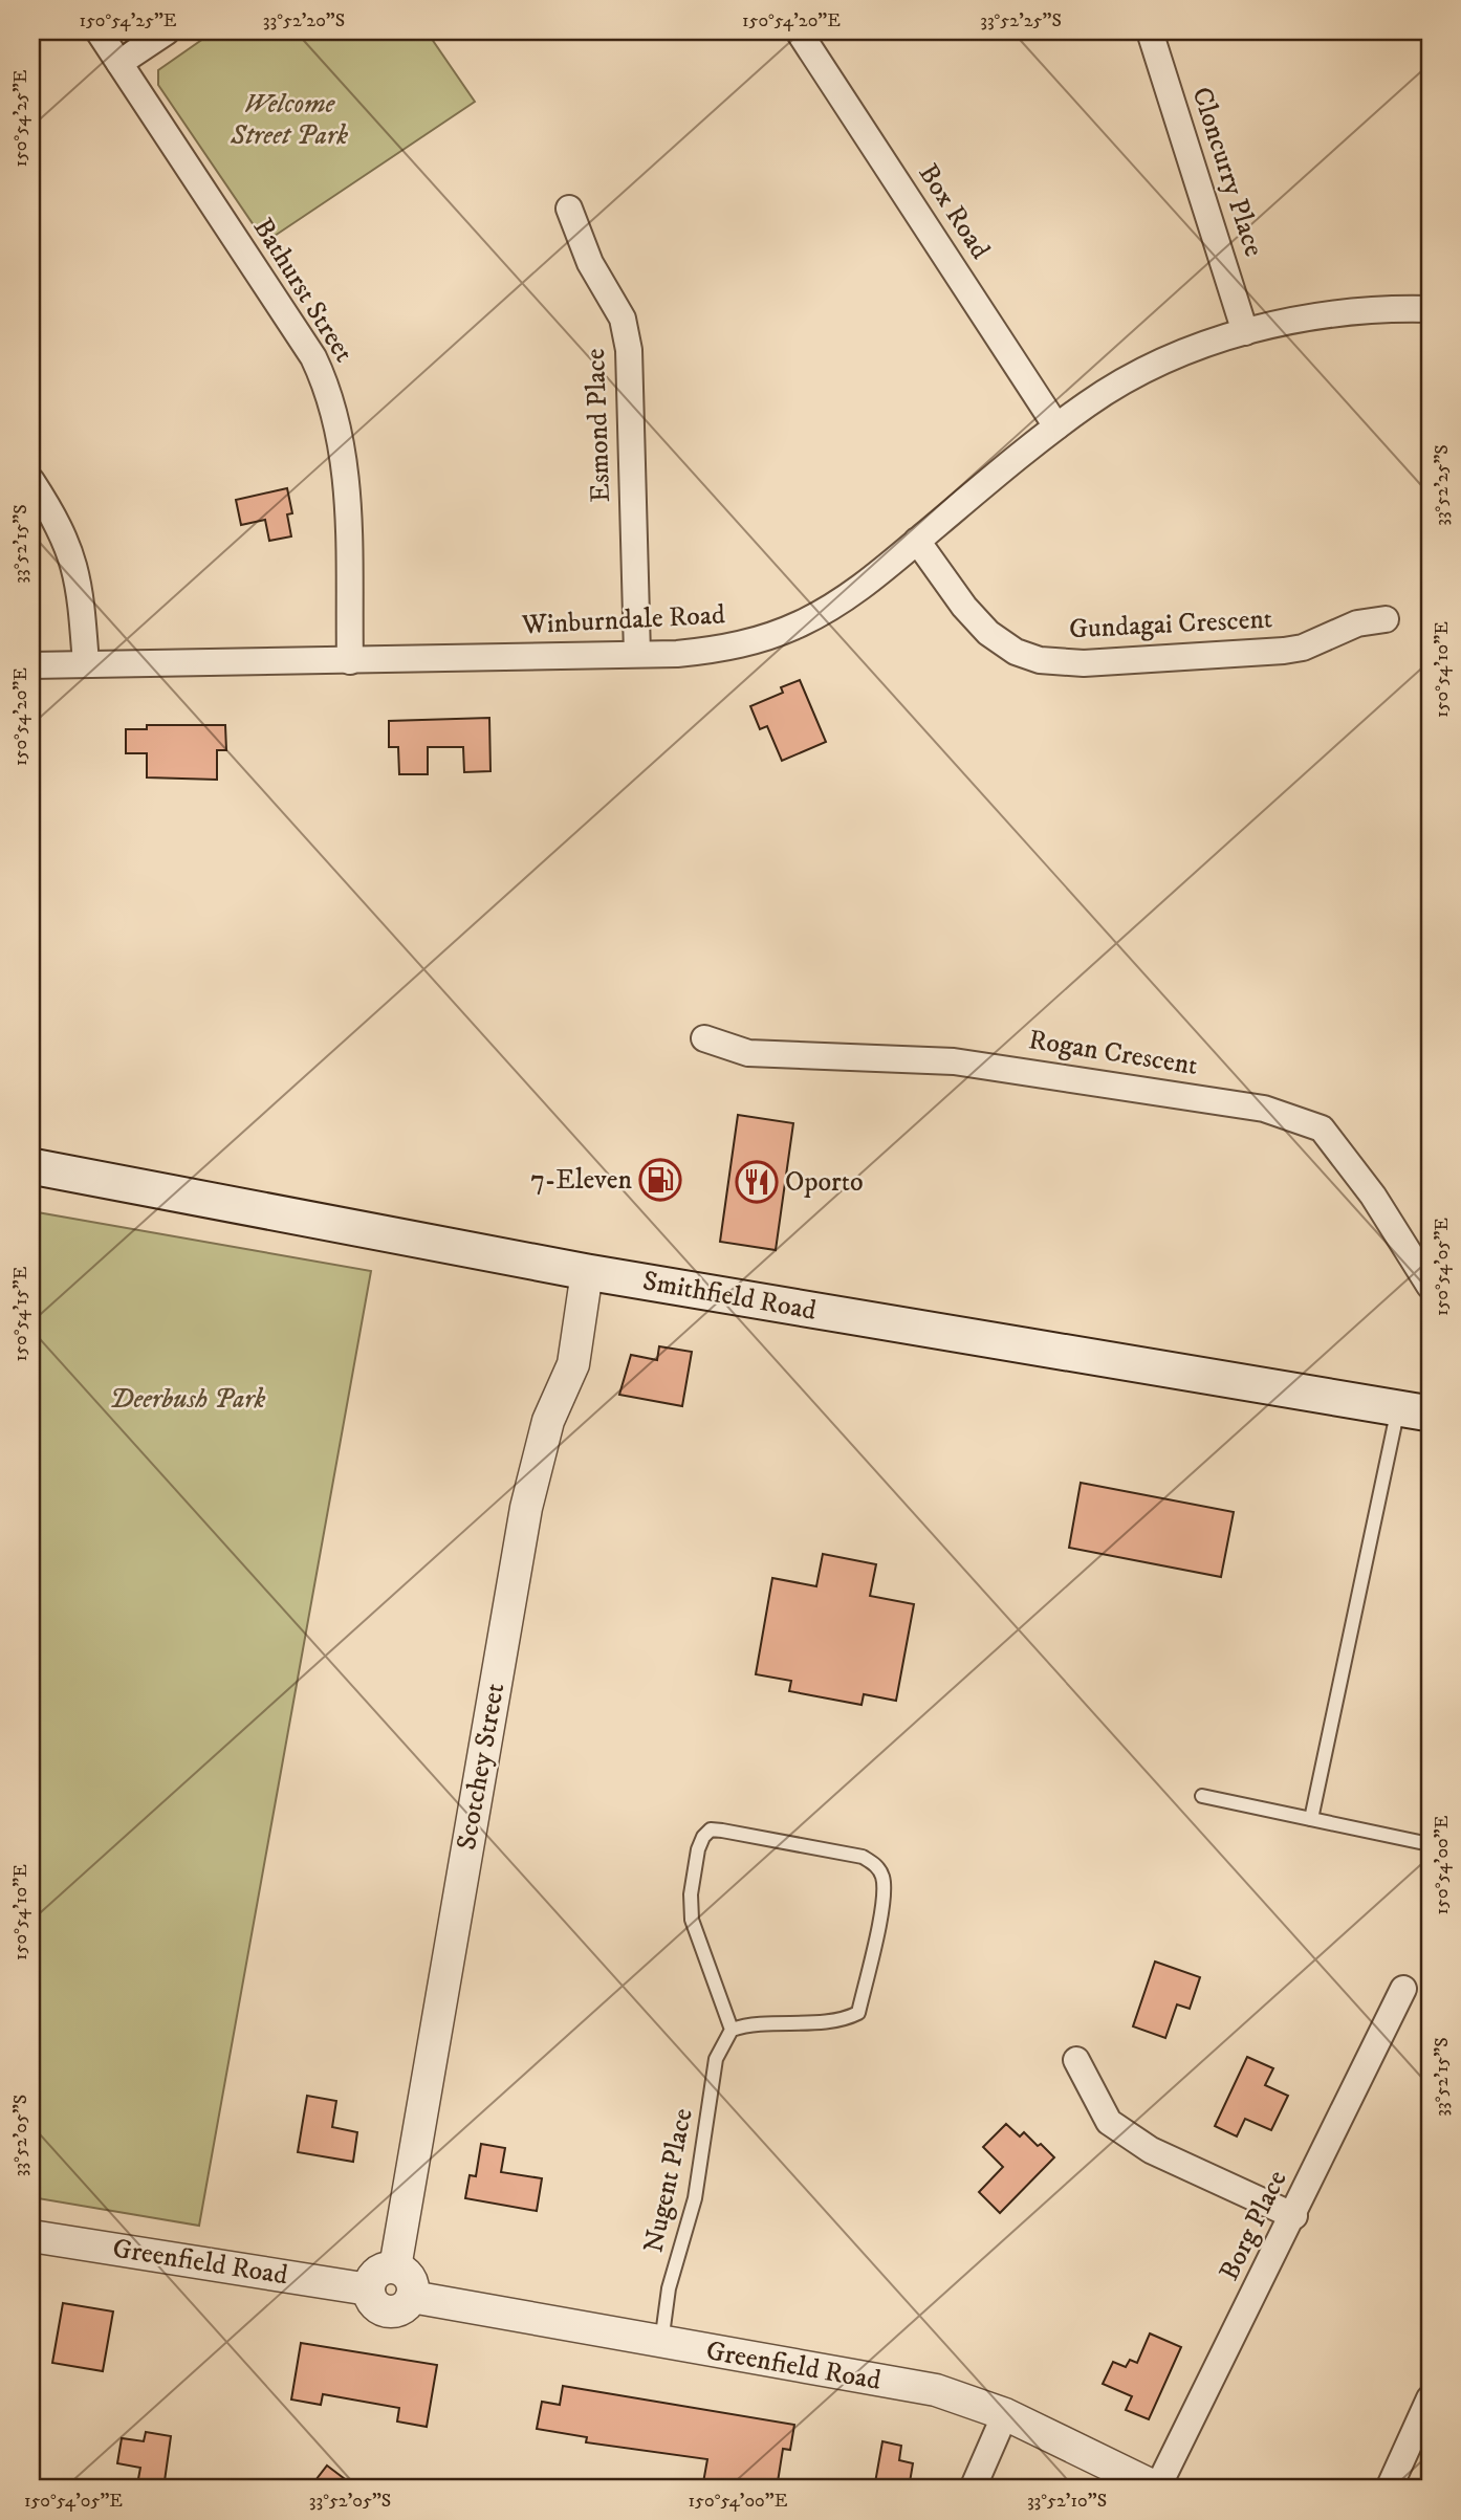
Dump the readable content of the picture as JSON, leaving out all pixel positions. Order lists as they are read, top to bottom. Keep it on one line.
{"streets":{"main road":["Smithfield Road"],"street":["Cloncurry Place","Box Road","Bathurst Street","Esmond Place","Winburndale Road","Gundagai Crescent","Rogan Crescent","Scotchey Street","Borg Place","Greenfield Road"],"lane":["Nugent Place"]},"crossings":[["Cloncurry Place","Winburndale Road"],["Box Road","Winburndale Road"],["Bathurst Street","Winburndale Road"],["Esmond Place","Winburndale Road"],["Winburndale Road","Gundagai Crescent"],["Smithfield Road","Scotchey Street"],["Scotchey Street","Greenfield Road"],["Nugent Place","Greenfield Road"],["Borg Place","Greenfield Road"]],"parks":["Welcome Street Park","Deerbush Park"],"places":{"fuel station":["7-Eleven"],"restaurant":["Oporto"]},"coordinates":["150°54'25\"E","33°52'20\"S","150°54'20\"E","33°52'25\"S","33°52'15\"S","150°54'10\"E","150°54'05\"E","150°54'15\"E","150°54'00\"E","33°52'05\"S","33°52'10\"S"]}
